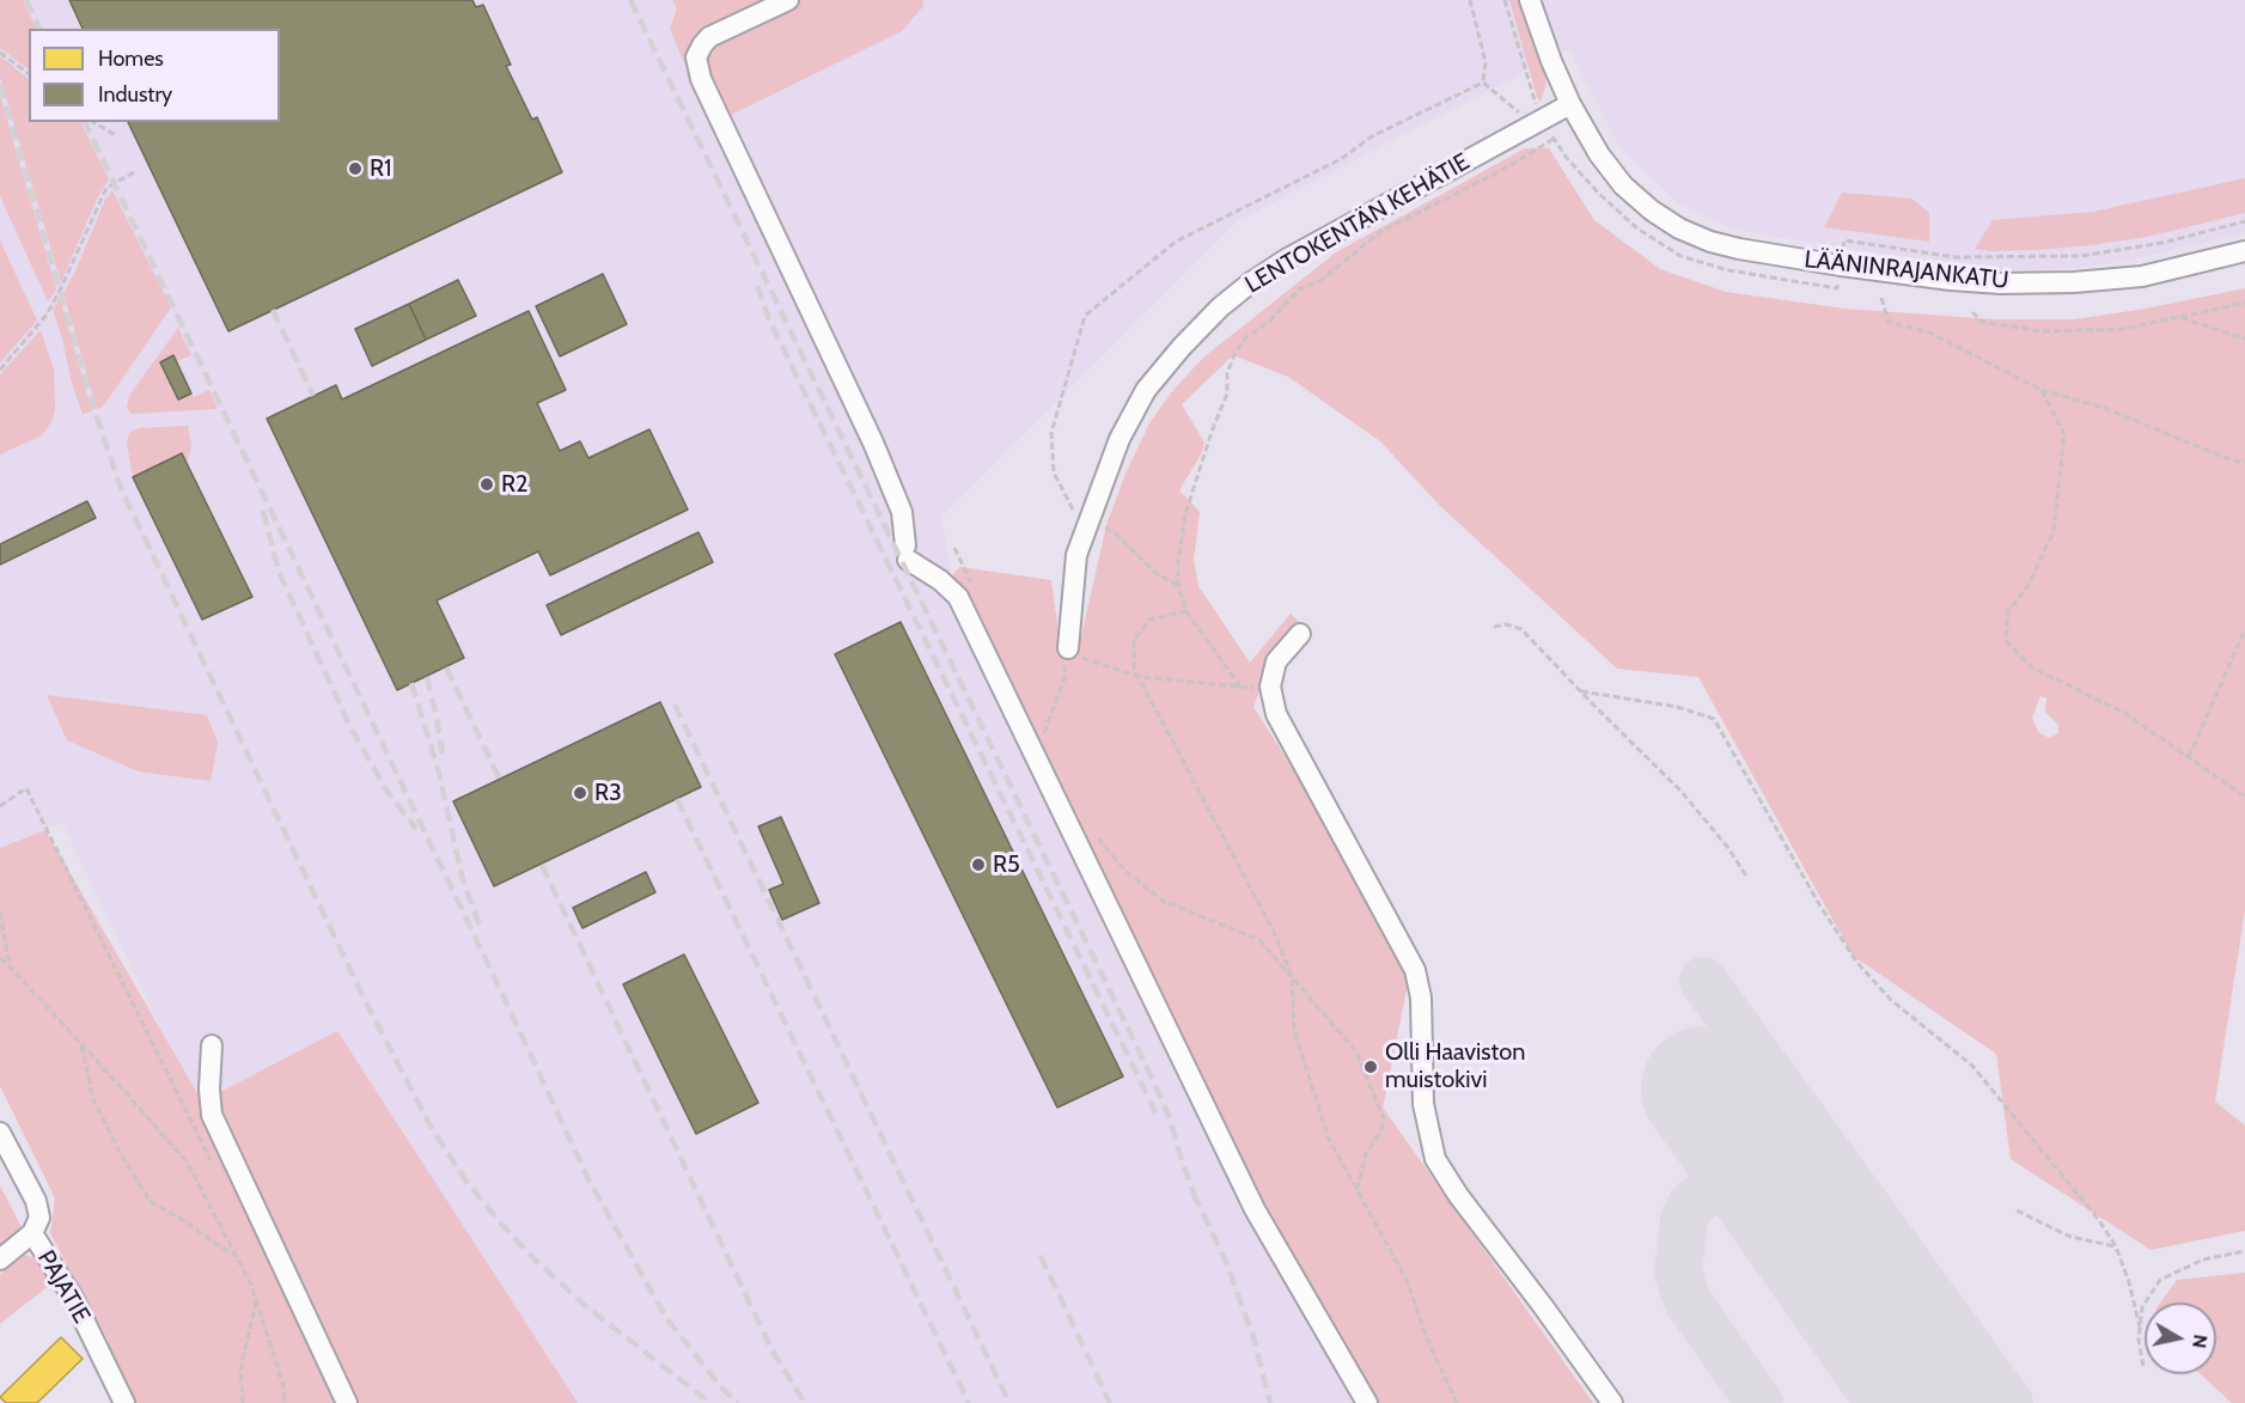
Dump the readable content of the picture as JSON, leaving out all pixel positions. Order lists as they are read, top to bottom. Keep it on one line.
{"streets":{"street":["LENTOKENTÄN KEHÄTIE","LÄÄNINRAJANKATU","PAJATIE"]},"crossings":[["LENTOKENTÄN KEHÄTIE","LÄÄNINRAJANKATU"]],"places":["R1","R2","R3","R5","Olli Haaviston muistokivi"],"legend":["Homes","Industry"],"north":"right"}
